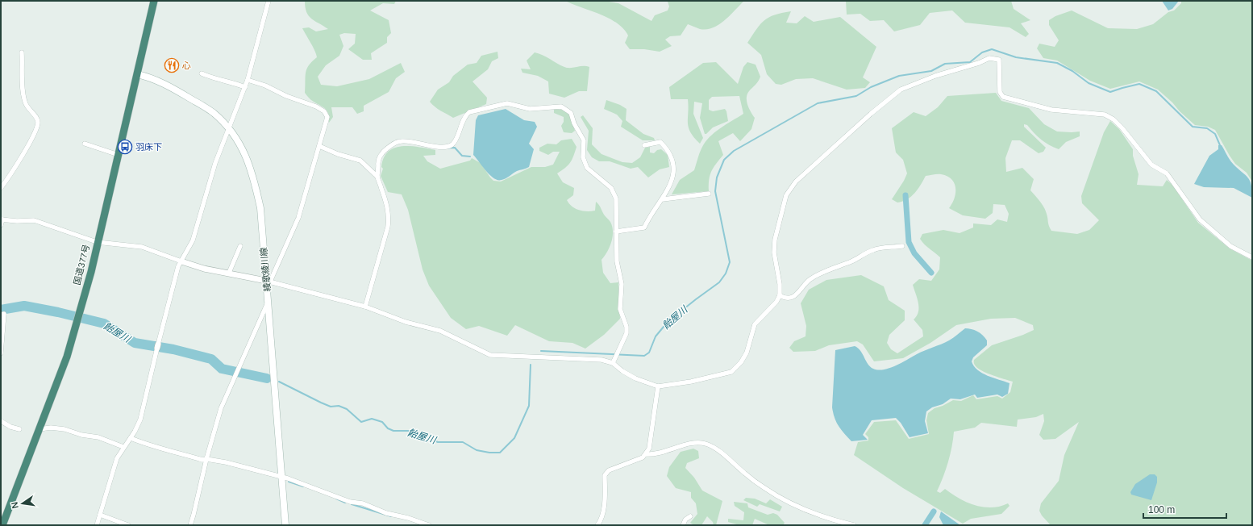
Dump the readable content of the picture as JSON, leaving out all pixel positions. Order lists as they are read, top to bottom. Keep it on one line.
{"streets":{"highway":["国道377号"],"main road":["綾歌綾川線"]},"crossings":[["国道377号","綾歌綾川線"]],"water":["飴屋川"],"places":{"restaurant":["心"],"bus stop":["羽床下"]},"scale_bar":"100 m","north":"left"}
